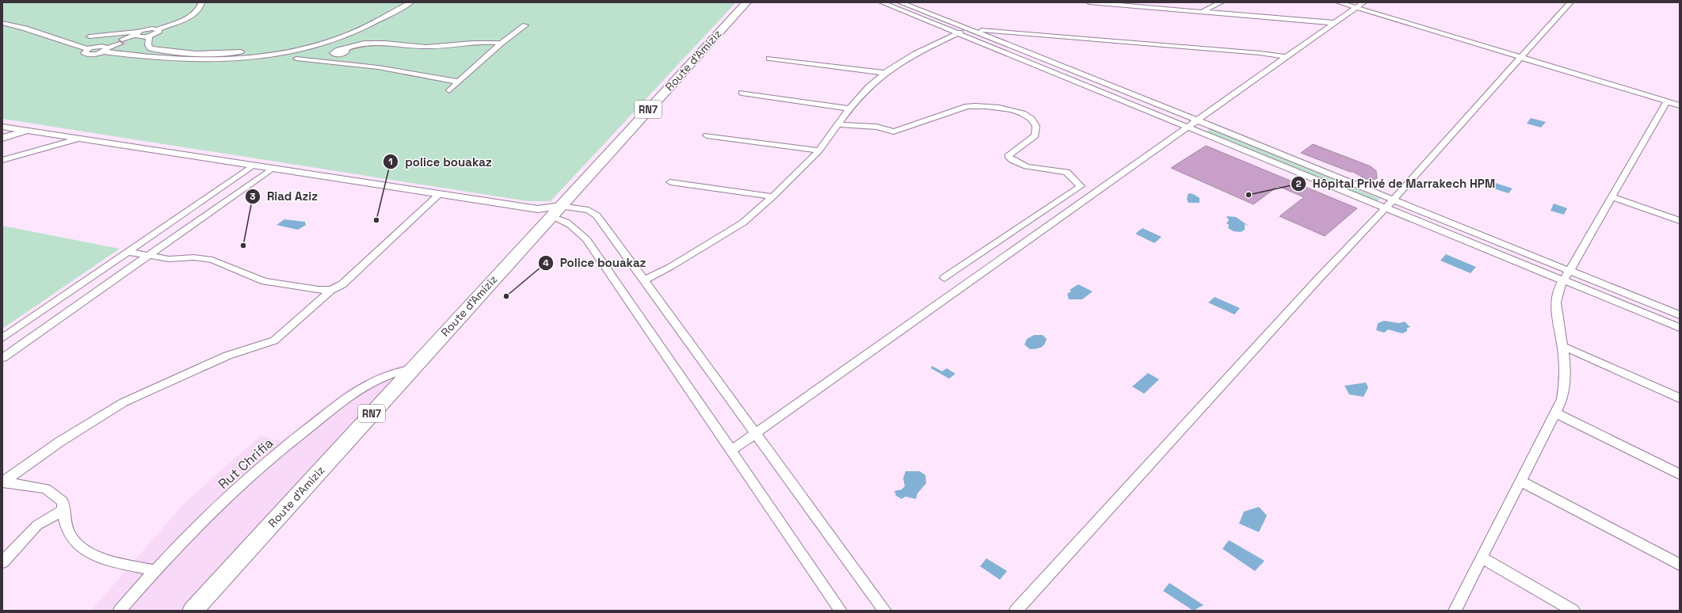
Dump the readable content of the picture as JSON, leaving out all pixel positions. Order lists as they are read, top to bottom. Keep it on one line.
{"streets":{"main road":["Route d'Amiziz","RN7"],"street":["Rut Chrifia"]},"crossings":[["Route d'Amiziz","Rut Chrifia"]],"places":["Hôpital Privé de Marrakech HPM","police bouakaz","Riad Aziz","Police bouakaz"]}
